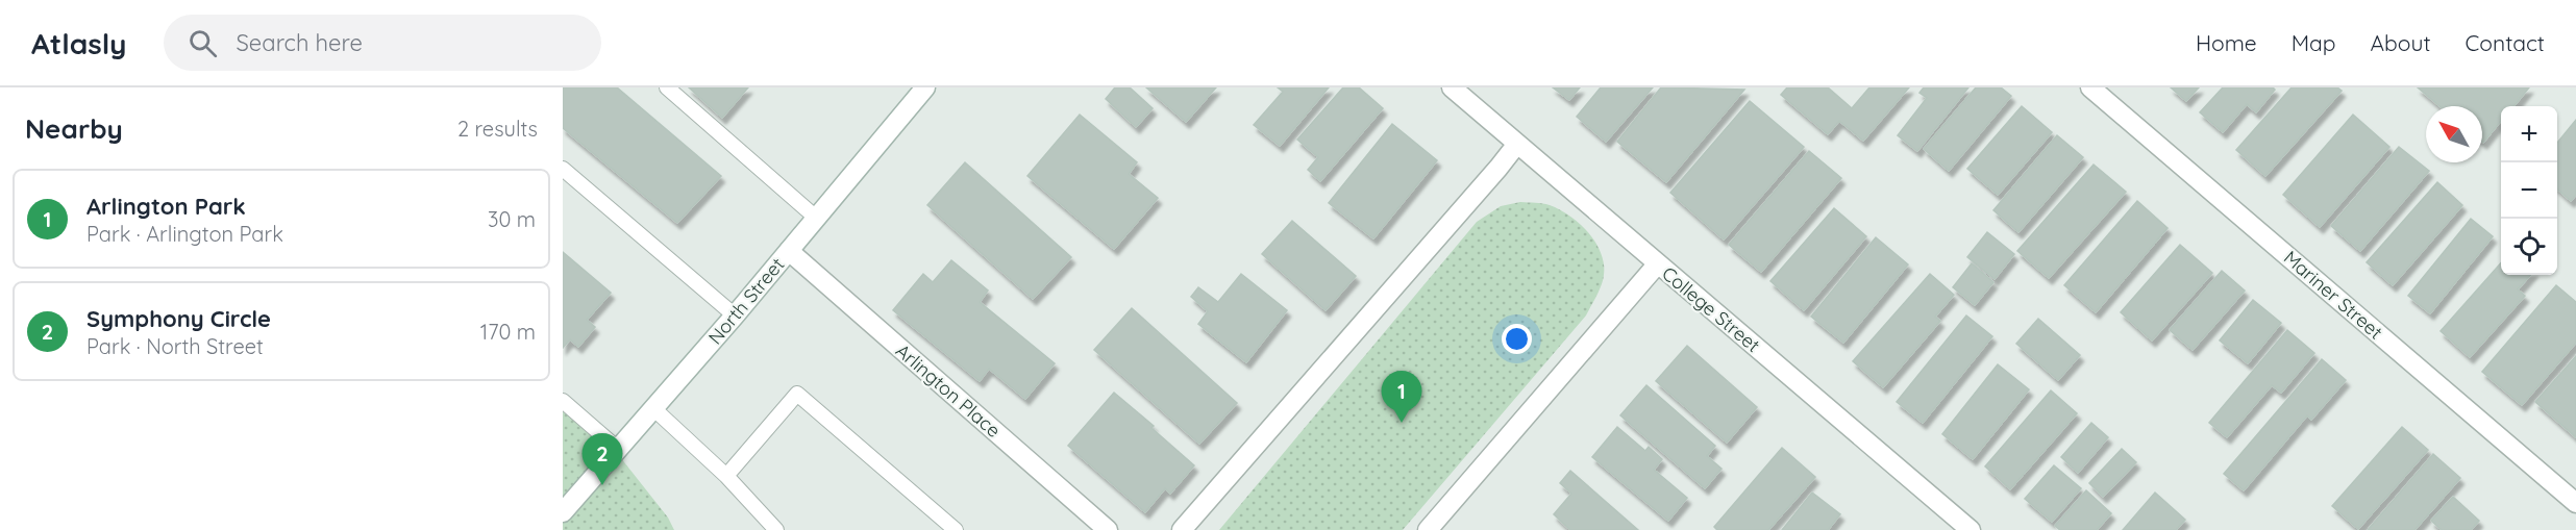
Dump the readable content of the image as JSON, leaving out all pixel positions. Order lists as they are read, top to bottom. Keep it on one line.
{"streets":{"street":["Mariner Street","North Street","College Street","Arlington Place"]},"crossings":[["North Street","Arlington Place"]],"north":"top left","page":{"header":"Atlasly","search":"Search here","nav":["Home","Map","About","Contact"],"heading":["Nearby","2 results"],"map_buttons":["+","−"],"list":[{"mark":"1","name":"Arlington Park","note":"Park · Arlington Park","value":"30 m"},{"mark":"2","name":"Symphony Circle","note":"Park · North Street","value":"170 m"}],"pins":["1","2"]}}
